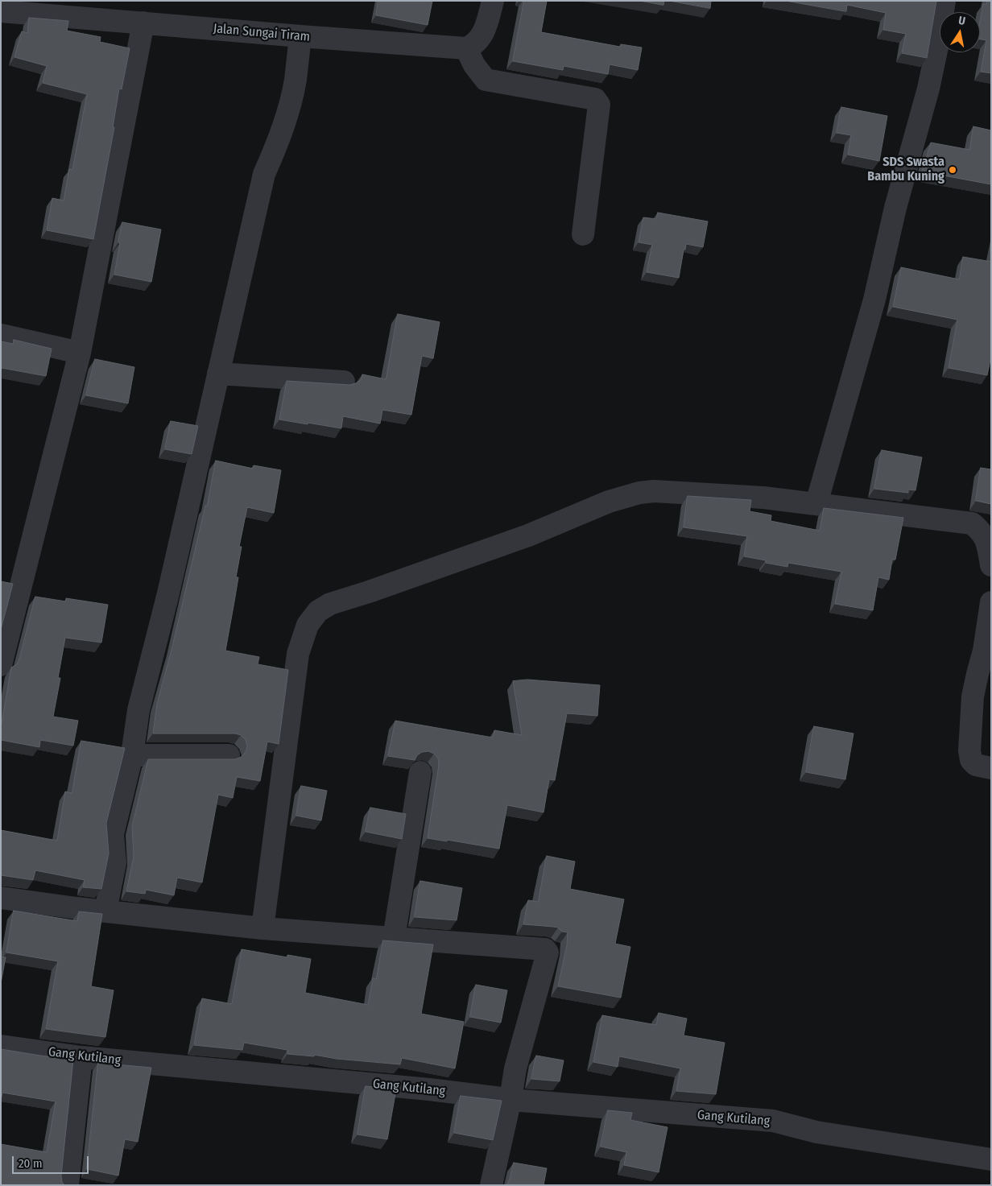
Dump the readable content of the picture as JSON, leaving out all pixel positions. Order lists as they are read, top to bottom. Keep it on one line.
{"streets":{"street":["Jalan Sungai Tiram","Gang Kutilang"]},"places":["SDS Swasta Bambu Kuning"],"scale_bar":"20 m","north":"top"}
